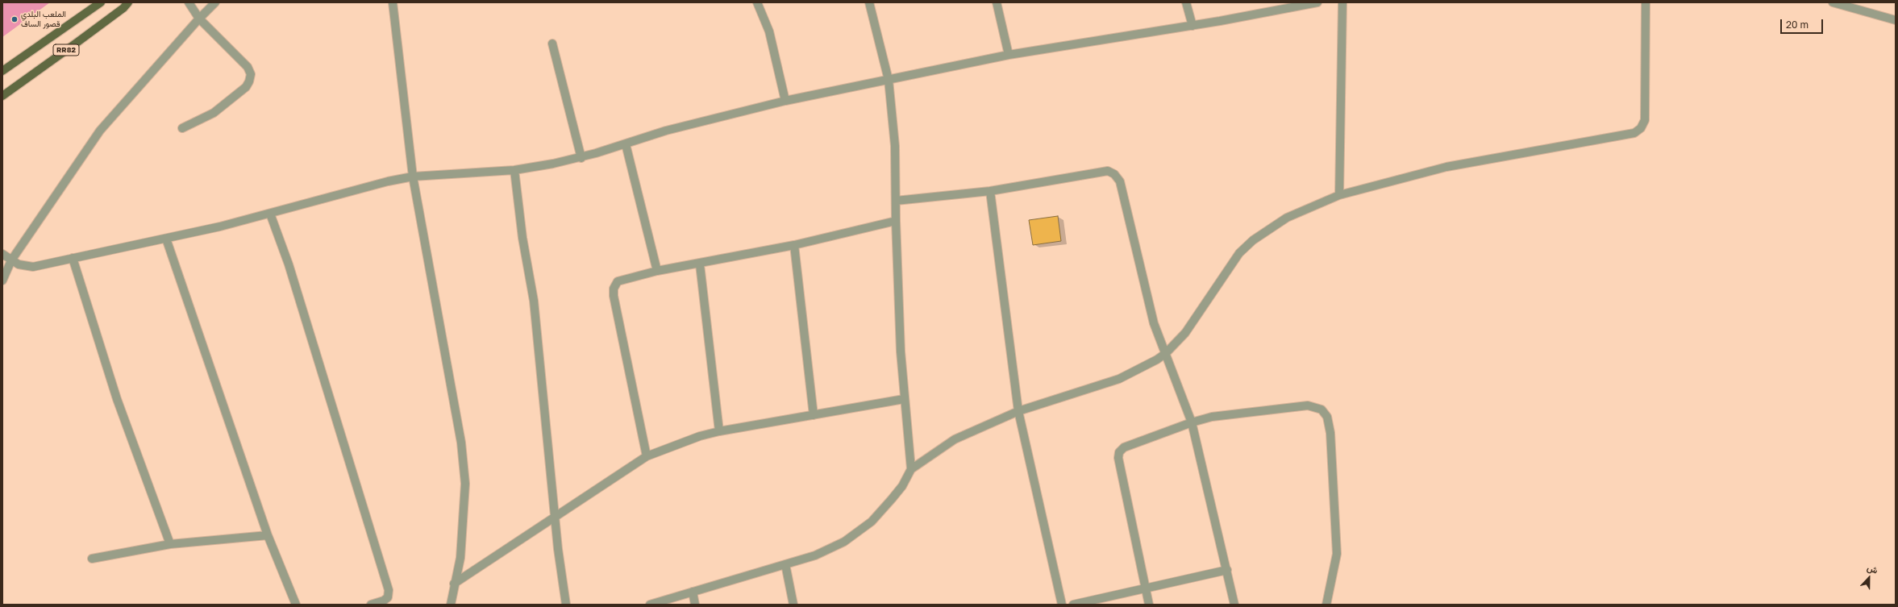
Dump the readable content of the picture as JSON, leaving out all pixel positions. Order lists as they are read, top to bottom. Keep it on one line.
{"streets":{"main road":["RR82"]},"places":["الملعب البلدي قصور الساف"],"scale_bar":"20 m","north":"top"}
